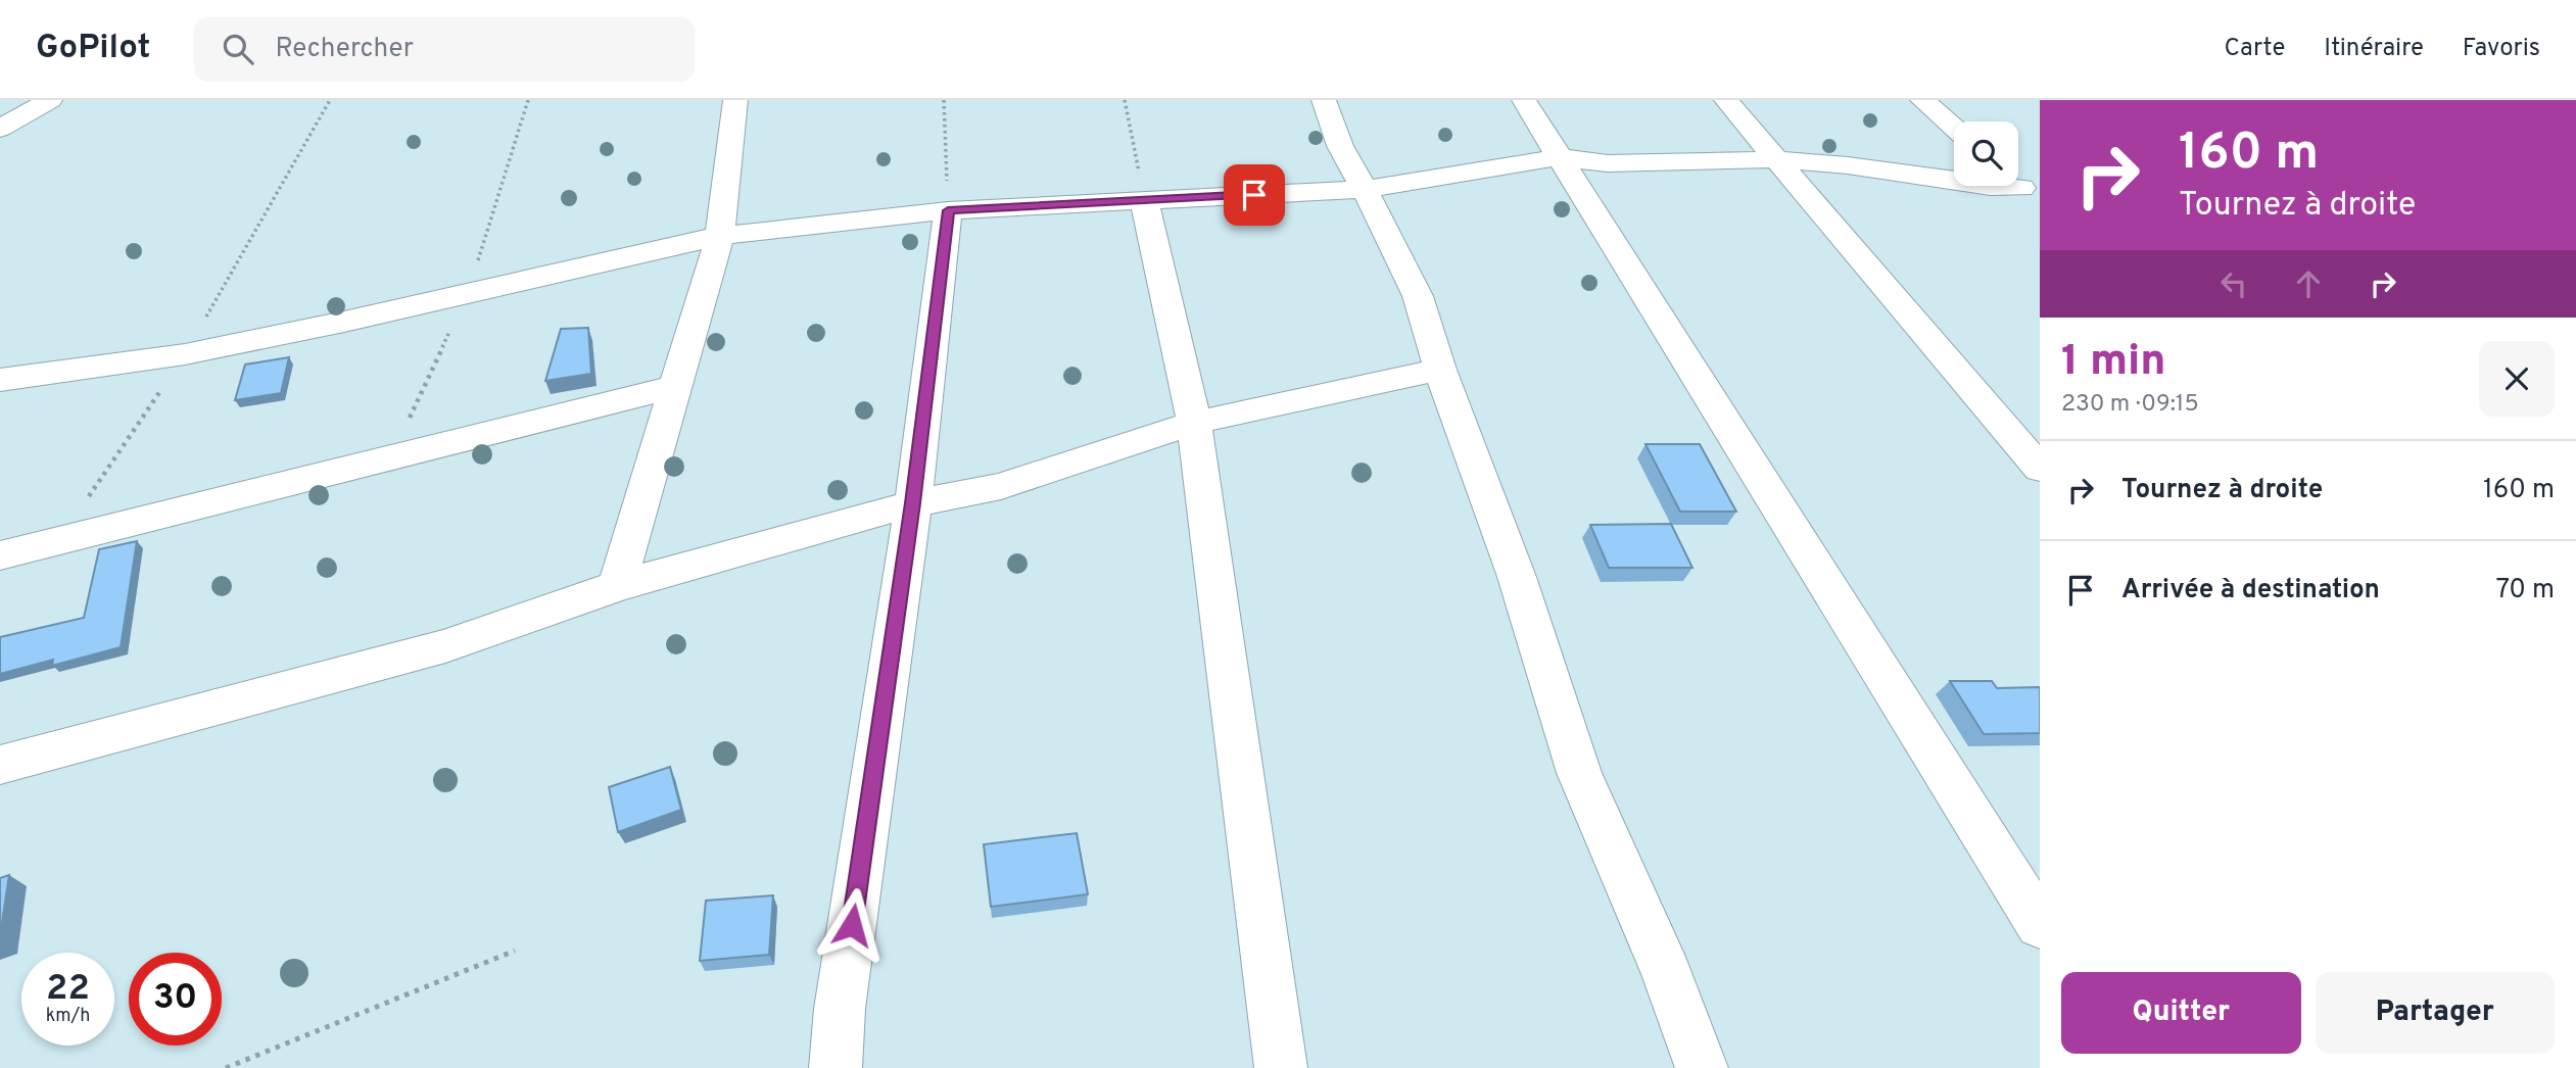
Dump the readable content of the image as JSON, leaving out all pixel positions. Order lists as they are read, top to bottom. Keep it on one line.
{"page":{"header":"GoPilot","search":"Rechercher","nav":["Carte","Itinéraire","Favoris"],"turn":["160 m","Tournez à droite"],"heading":["1 min","230 m · 09:15"],"list":[{"name":"Tournez à droite","value":"160 m"},{"name":"Arrivée à destination","value":"70 m"}],"speed":"22 km/h","limit":"30","buttons":["Quitter","Partager"]}}
